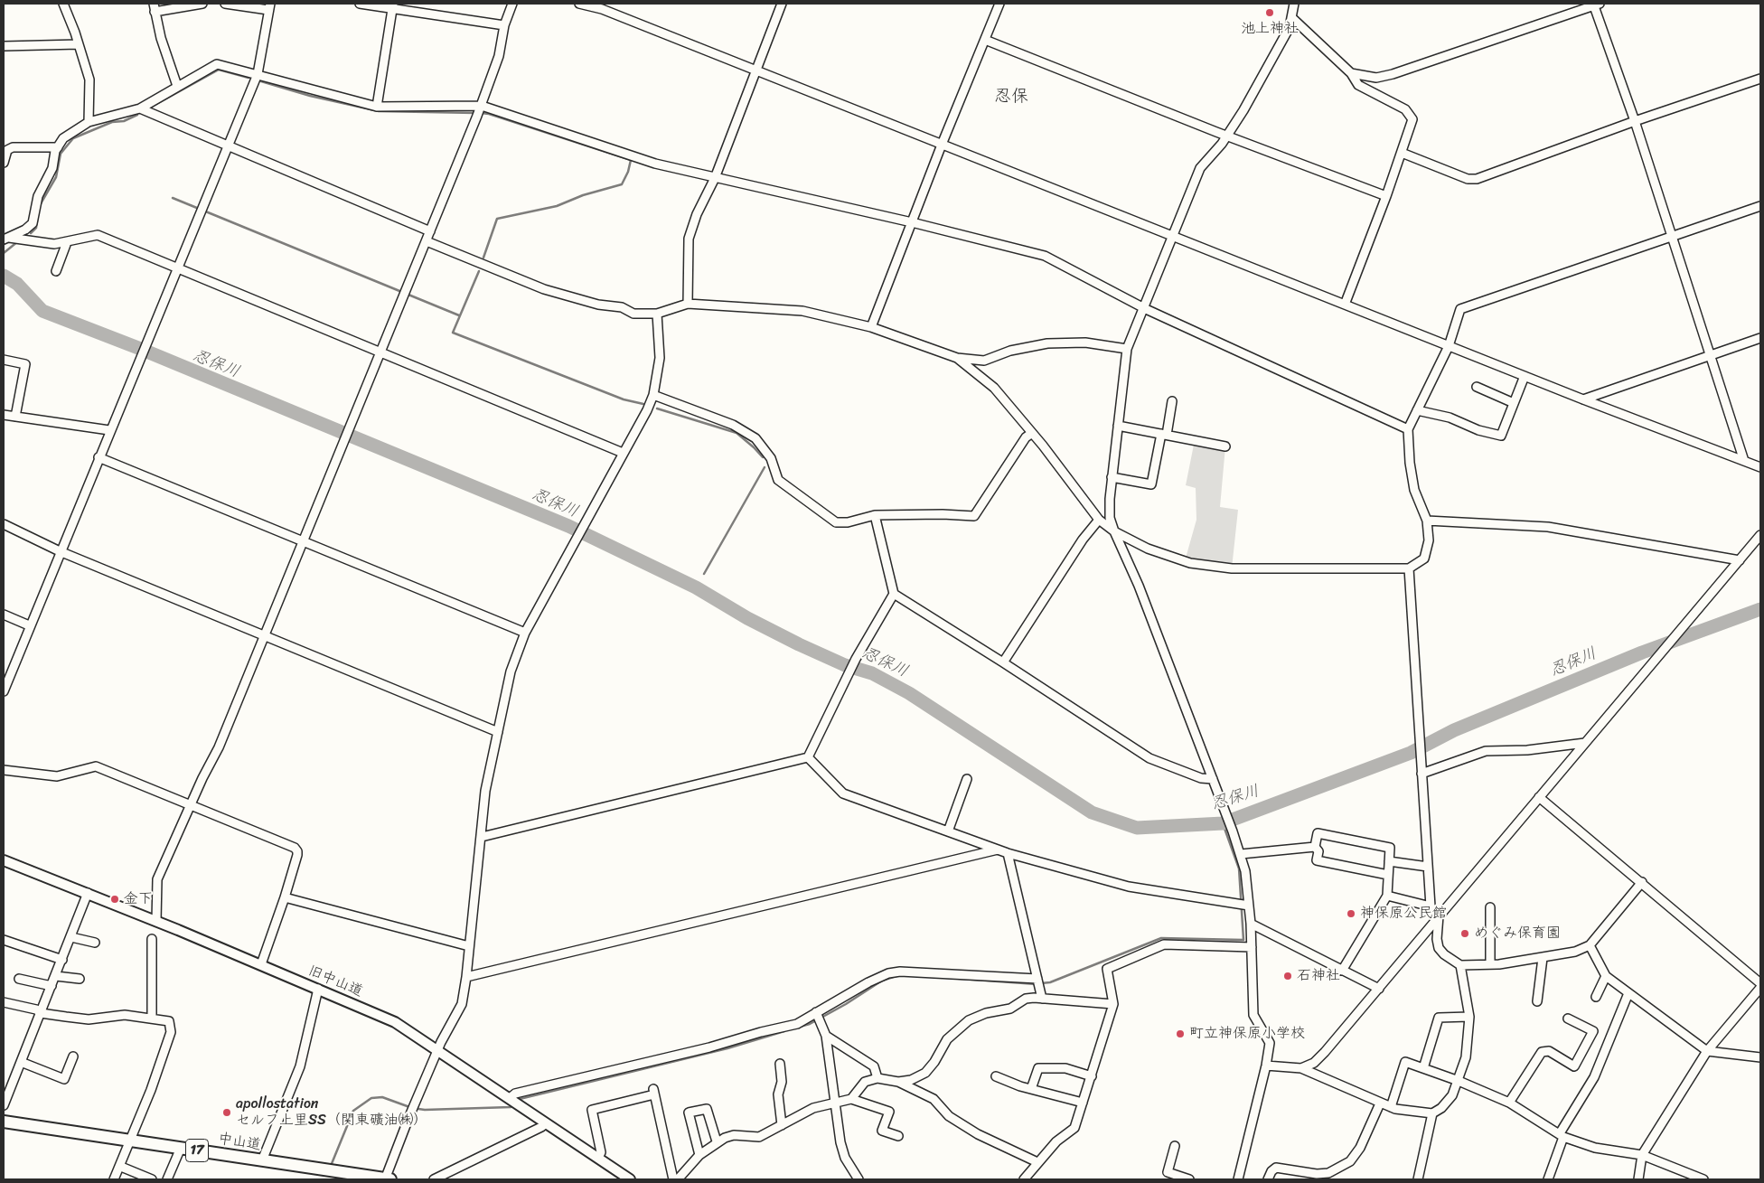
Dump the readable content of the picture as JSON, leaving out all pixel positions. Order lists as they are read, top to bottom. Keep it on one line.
{"streets":{"highway":["中山道","17"],"main road":["旧中山道"]},"districts":["忍保"],"water":["忍保川"],"places":["池上神社","金下","神保原公民館","めぐみ保育園","石神社","町立神保原小学校","apollostation セルフ上里SS（関東礦油㈱）"]}
